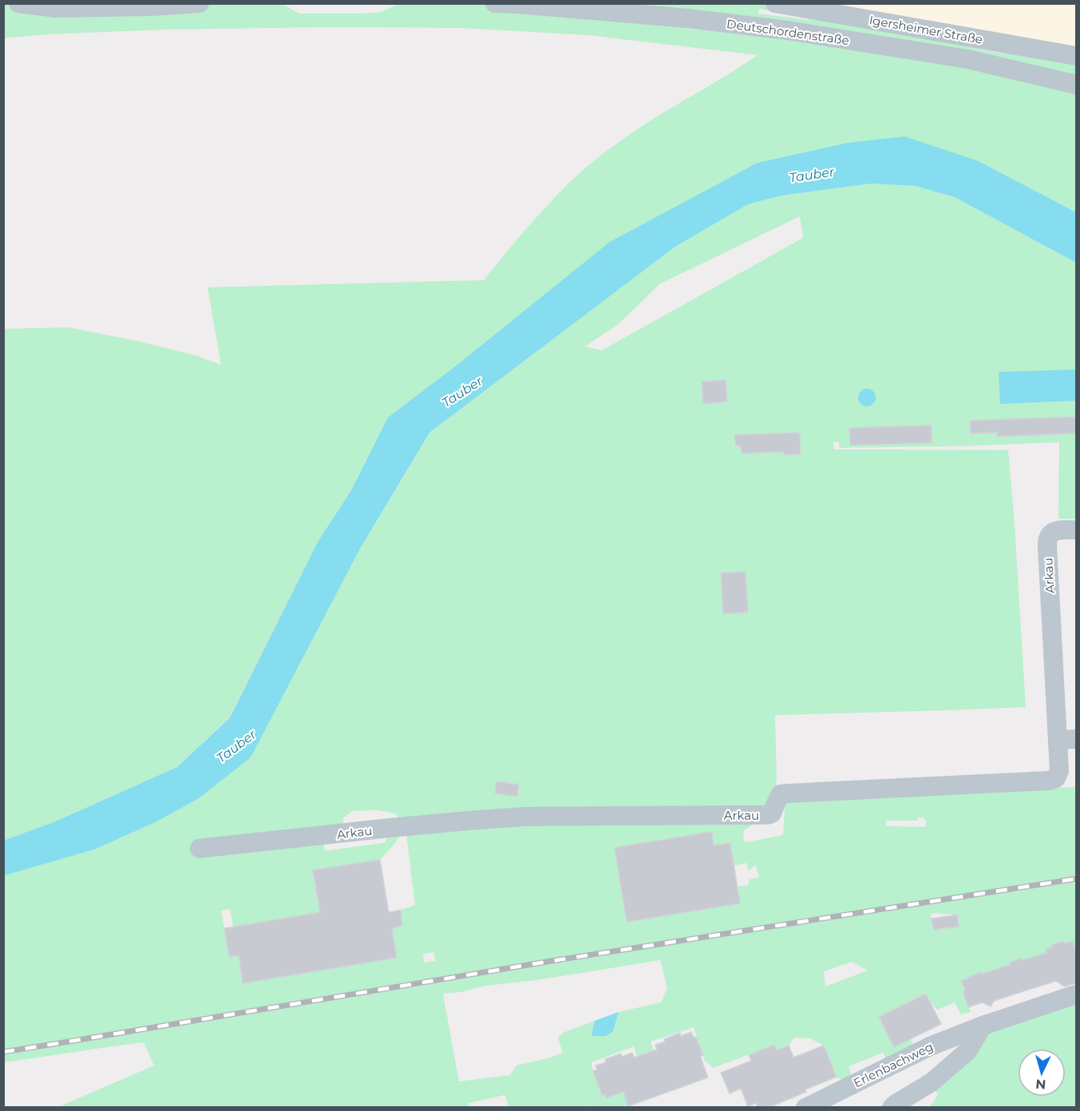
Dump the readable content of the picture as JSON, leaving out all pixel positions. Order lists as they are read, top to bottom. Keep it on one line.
{"streets":{"street":["Igersheimer Straße","Deutschordenstraße","Arkau","Erlenbachweg"]},"water":["Tauber"],"north":"bottom"}
